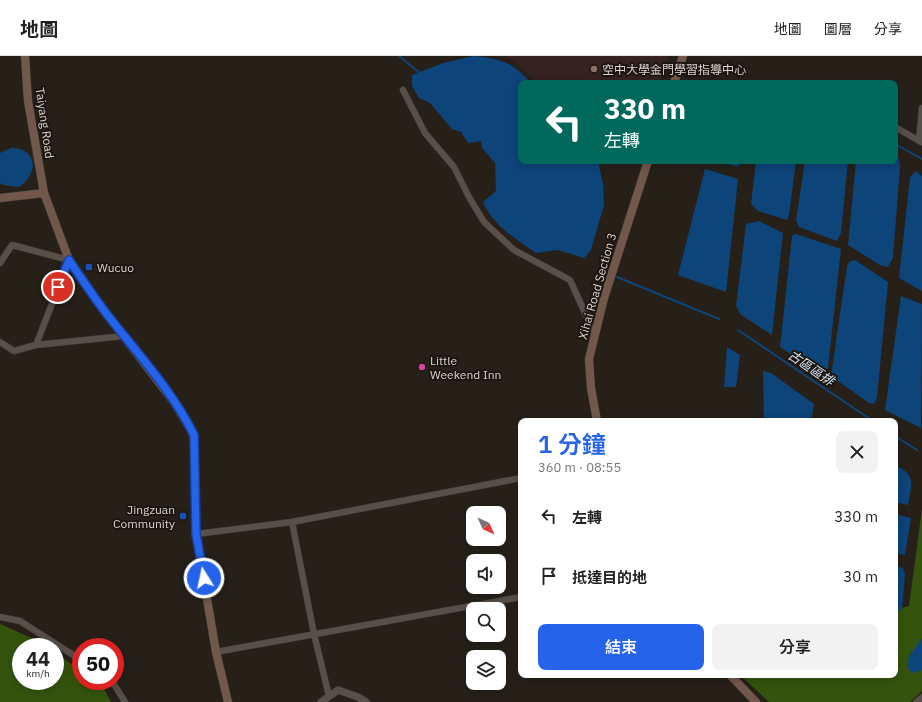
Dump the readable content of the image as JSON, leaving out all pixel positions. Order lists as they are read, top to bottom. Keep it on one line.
{"streets":{"main road":["Taiyang Road","Xihai Road Section 3"]},"water":["古區區排"],"places":{"other":["空中大學金門學習指導中心","Little Weekend Inn"],"transit":["Wucuo","Jingzuan Community"]},"north":"bottom right","page":{"header":"地圖","nav":["地圖","圖層","分享"],"turn":["330 m","左轉"],"heading":["1 分鐘","360 m · 08:55"],"list":[{"name":"左轉","value":"330 m"},{"name":"抵達目的地","value":"30 m"}],"buttons":["結束","分享"],"speed":"44 km/h","limit":"50"}}
